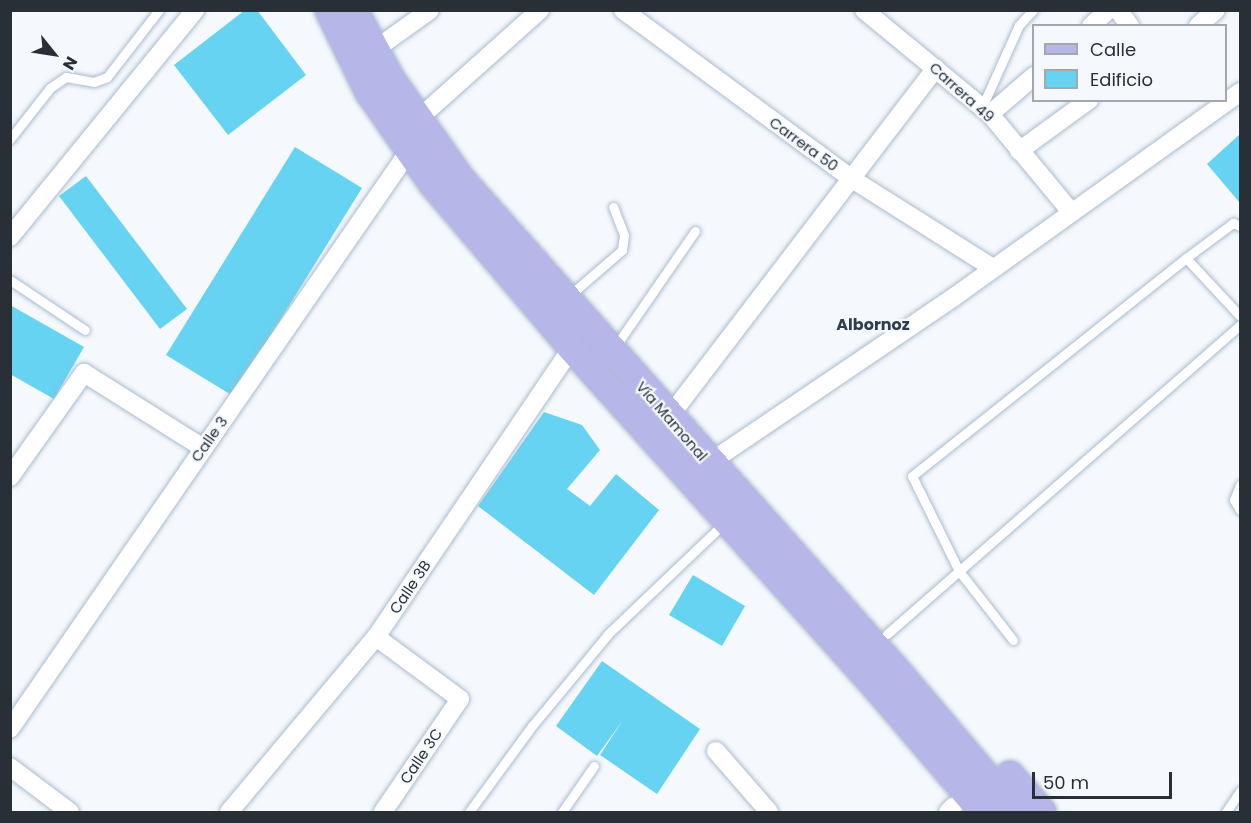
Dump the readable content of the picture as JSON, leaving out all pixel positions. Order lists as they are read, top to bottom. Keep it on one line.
{"streets":{"main road":["Vía Mamonal"],"street":["Carrera 49","Carrera 50","Calle 3","Calle 3B","Calle 3C"]},"crossings":[["Vía Mamonal","Calle 3"],["Vía Mamonal","Calle 3B"],["Calle 3B","Calle 3C"]],"districts":["Albornoz"],"legend":["Calle","Edificio"],"scale_bar":"50 m","north":"bottom right"}
